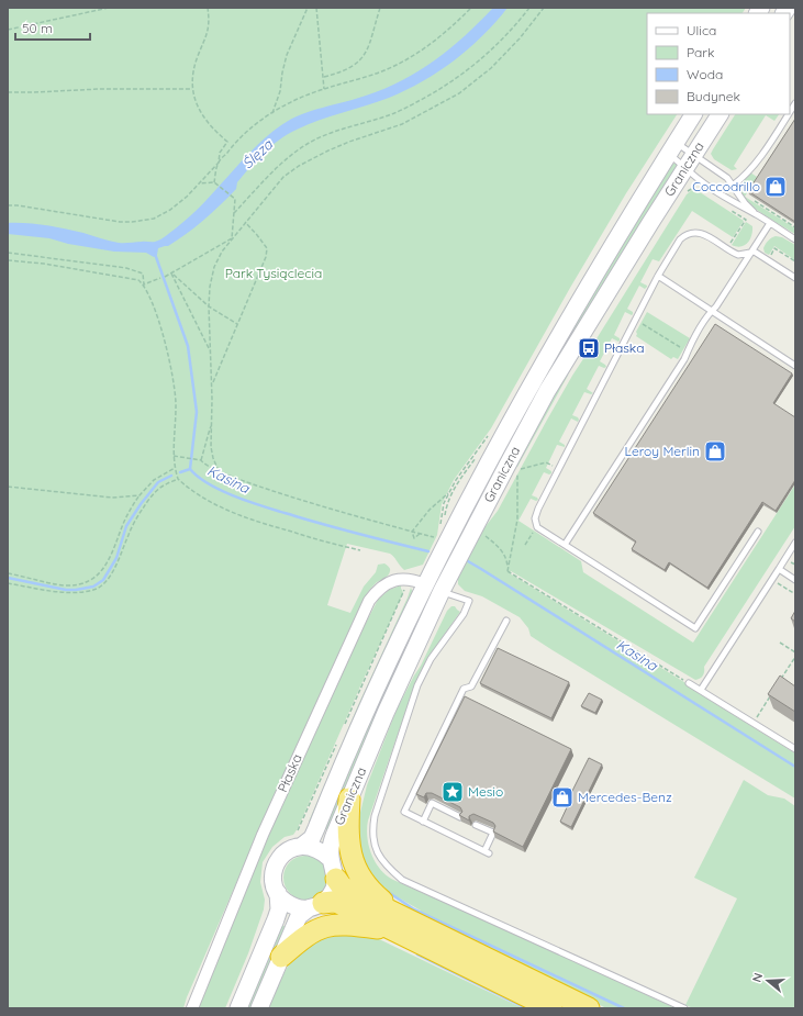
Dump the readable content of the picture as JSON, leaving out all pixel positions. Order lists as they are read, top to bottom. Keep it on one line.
{"streets":{"main road":["Graniczna"],"street":["Płaska"]},"crossings":[["Graniczna","Płaska"]],"water":["Ślęza","Kasina"],"parks":["Park Tysiąclecia"],"places":{"shop":["Coccodrillo","Leroy Merlin","Mercedes-Benz"],"bus stop":["Płaska"],"place":["Mesio"]},"legend":["Ulica","Park","Woda","Budynek"],"scale_bar":"50 m","north":"left"}
